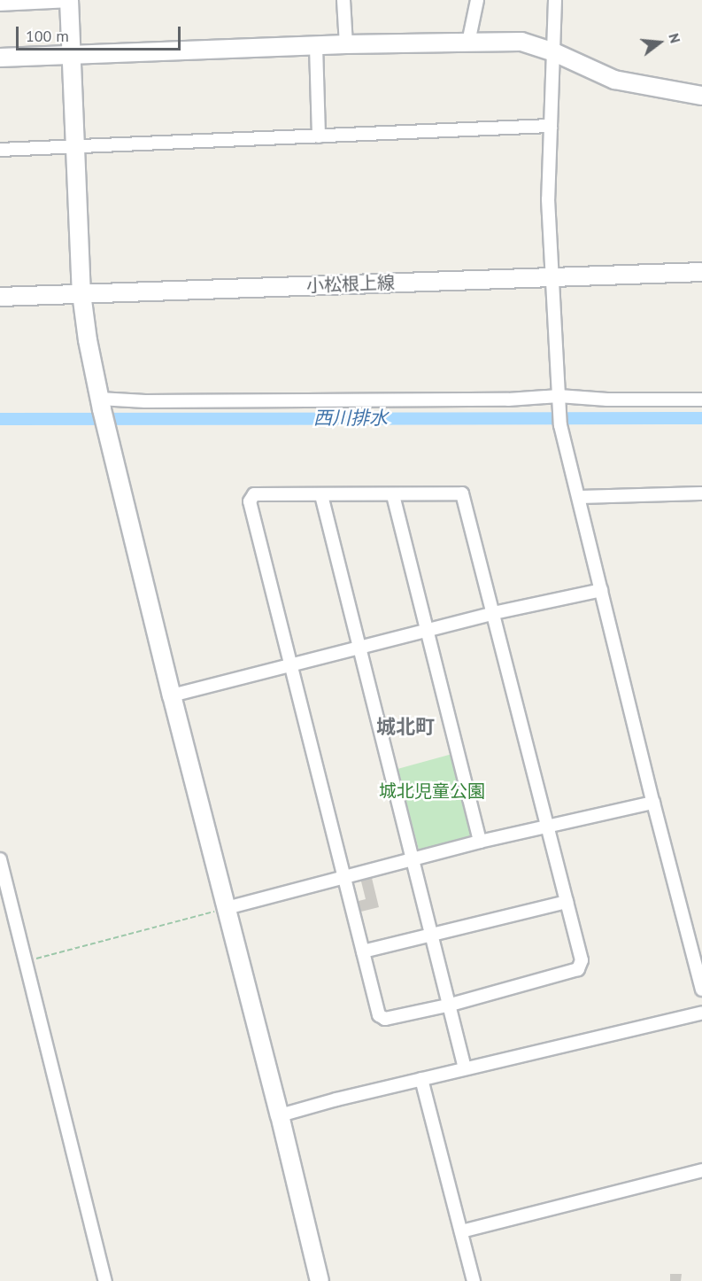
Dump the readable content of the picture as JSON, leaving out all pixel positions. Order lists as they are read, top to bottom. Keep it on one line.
{"streets":{"street":["小松根上線"]},"districts":["城北町"],"water":["西川排水"],"parks":["城北児童公園"],"scale_bar":"100 m","north":"right"}
